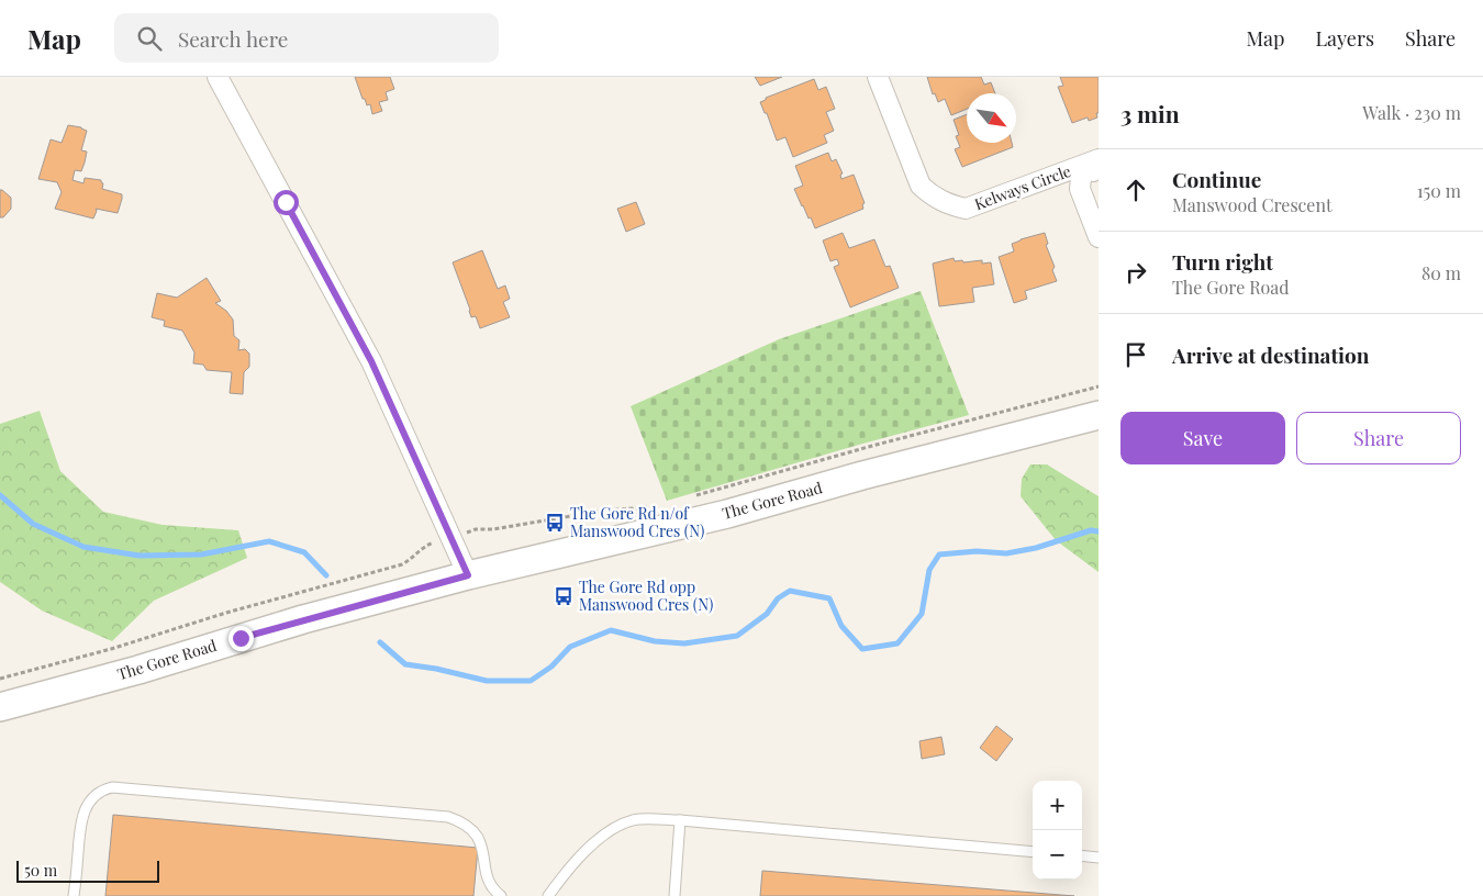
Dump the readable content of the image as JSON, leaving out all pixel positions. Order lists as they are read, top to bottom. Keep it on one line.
{"streets":{"main road":["The Gore Road"],"street":["Kelways Circle"]},"places":{"bus stop":["The Gore Rd n/of Manswood Cres (N)","The Gore Rd opp Manswood Cres (N)"]},"scale_bar":"50 m","north":"bottom right","page":{"header":"Map","search":"Search here","nav":["Map","Layers","Share"],"heading":["3 min","Walk · 230 m"],"list":[["Continue","Manswood Crescent","150 m"],["Turn right","The Gore Road","80 m"],"Arrive at destination"],"buttons":["Save","Share"],"map_buttons":["+","−"],"scale":"50 m"}}
